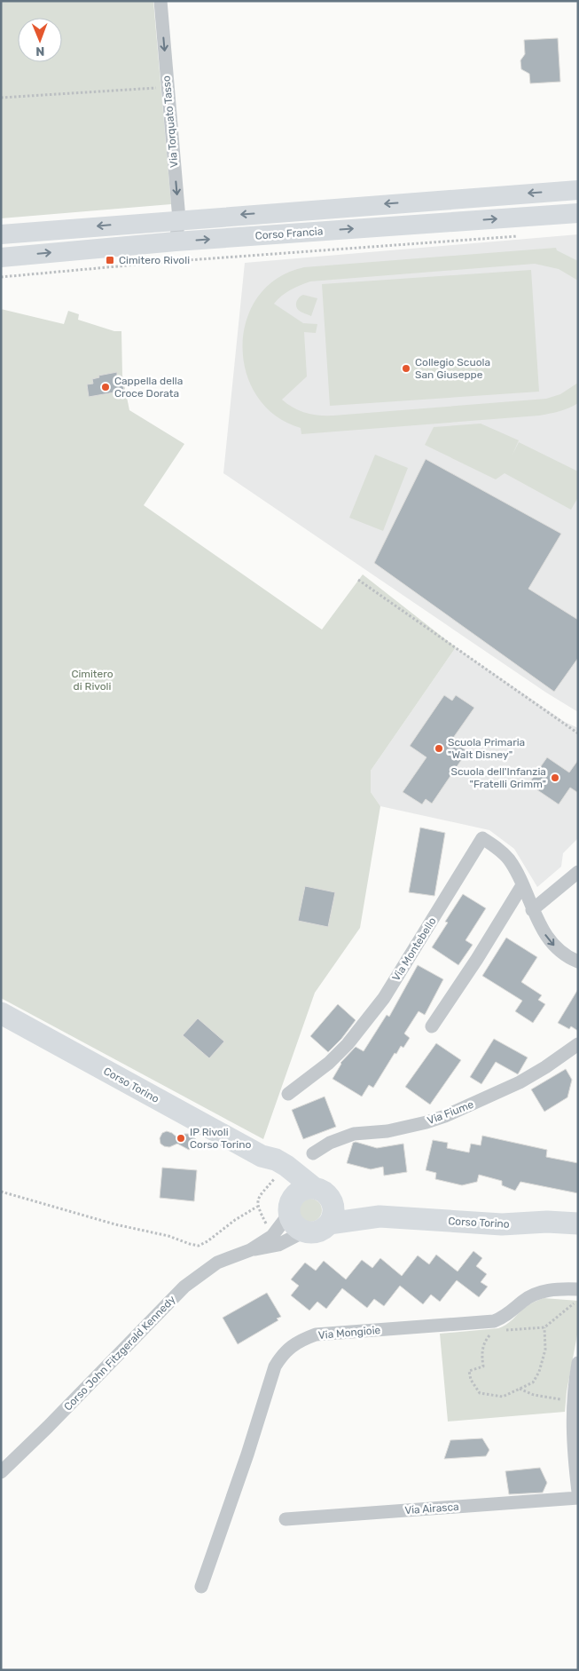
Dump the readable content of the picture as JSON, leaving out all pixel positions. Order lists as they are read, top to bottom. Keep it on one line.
{"streets":{"main road":["Corso Francia","Corso Torino"],"street":["Via Torquato Tasso","Via Montebello","Via Fiume","Via Mongioie","Corso John Fitzgerald Kennedy","Via Airasca"]},"crossings":[["Via Torquato Tasso","Corso Francia"],["Corso Torino","Corso John Fitzgerald Kennedy"]],"one_way":["Via Torquato Tasso"],"parks":["Cimitero di Rivoli"],"places":{"transit":["Cimitero Rivoli"],"other":["Collegio Scuola San Giuseppe","Cappella della Croce Dorata","Scuola Primaria \"Walt Disney\"","Scuola dell'Infanzia \"Fratelli Grimm\"","IP Rivoli Corso Torino"]},"north":"bottom"}
